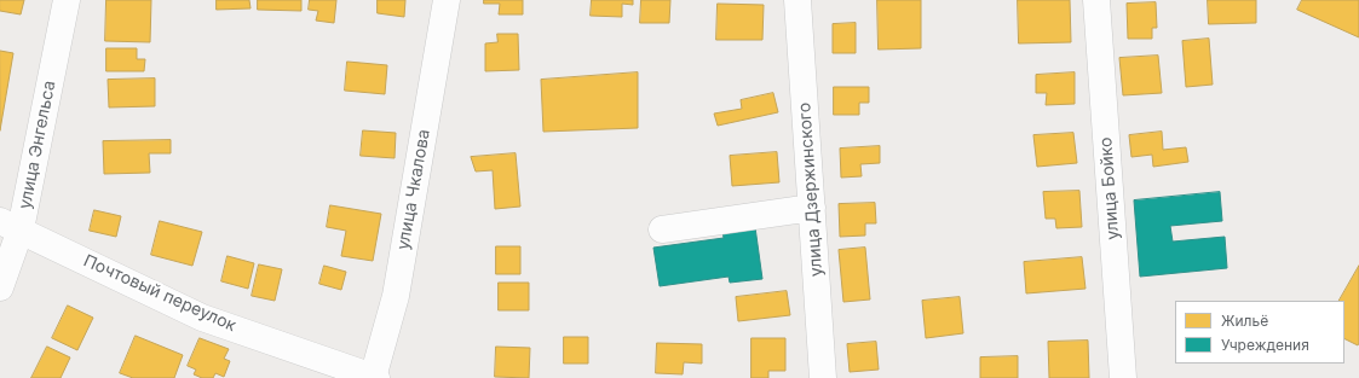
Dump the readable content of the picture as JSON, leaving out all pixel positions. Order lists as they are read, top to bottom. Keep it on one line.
{"streets":{"street":["улица Энгельса","улица Бойко","улица Чкалова","улица Дзержинского","Почтовый переулок"]},"crossings":[["улица Энгельса","Почтовый переулок"],["улица Чкалова","Почтовый переулок"]],"legend":["Жильё","Учреждения"]}
